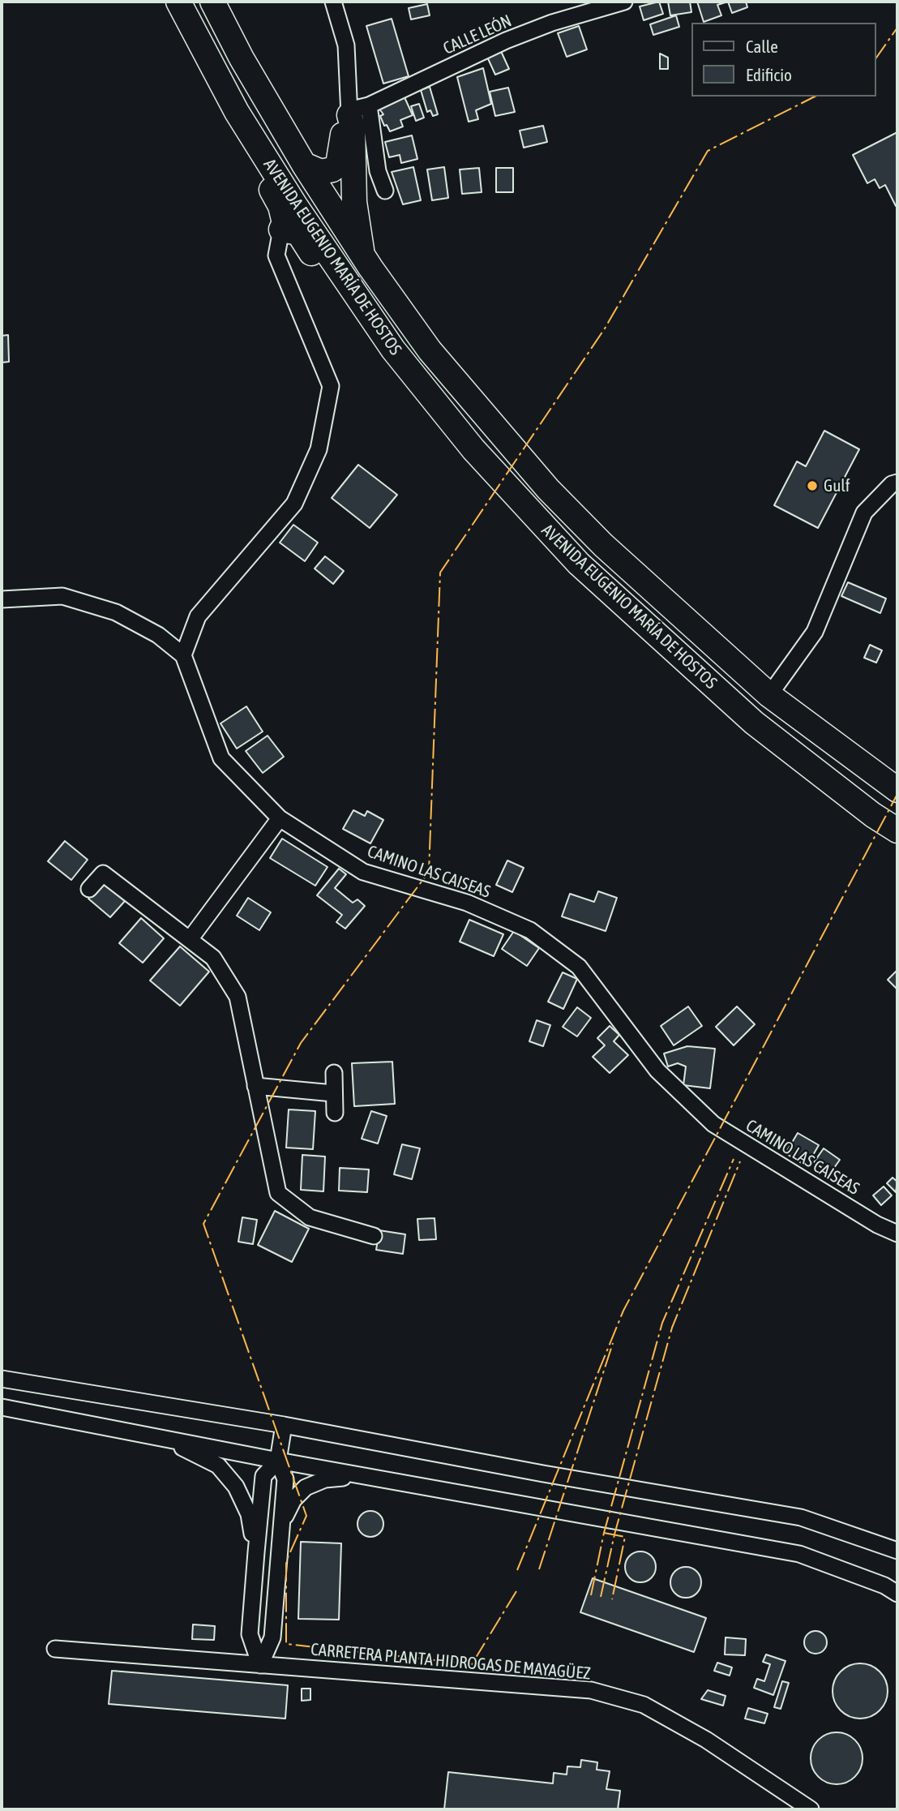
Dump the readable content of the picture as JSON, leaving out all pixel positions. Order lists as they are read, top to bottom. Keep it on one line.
{"streets":{"highway":["AVENIDA EUGENIO MARÍA DE HOSTOS"],"street":["CALLE LEÓN","CAMINO LAS CAISEAS","CARRETERA PLANTA HIDROGAS DE MAYAGÜEZ"]},"places":["Gulf"],"legend":["Calle","Edificio"]}
